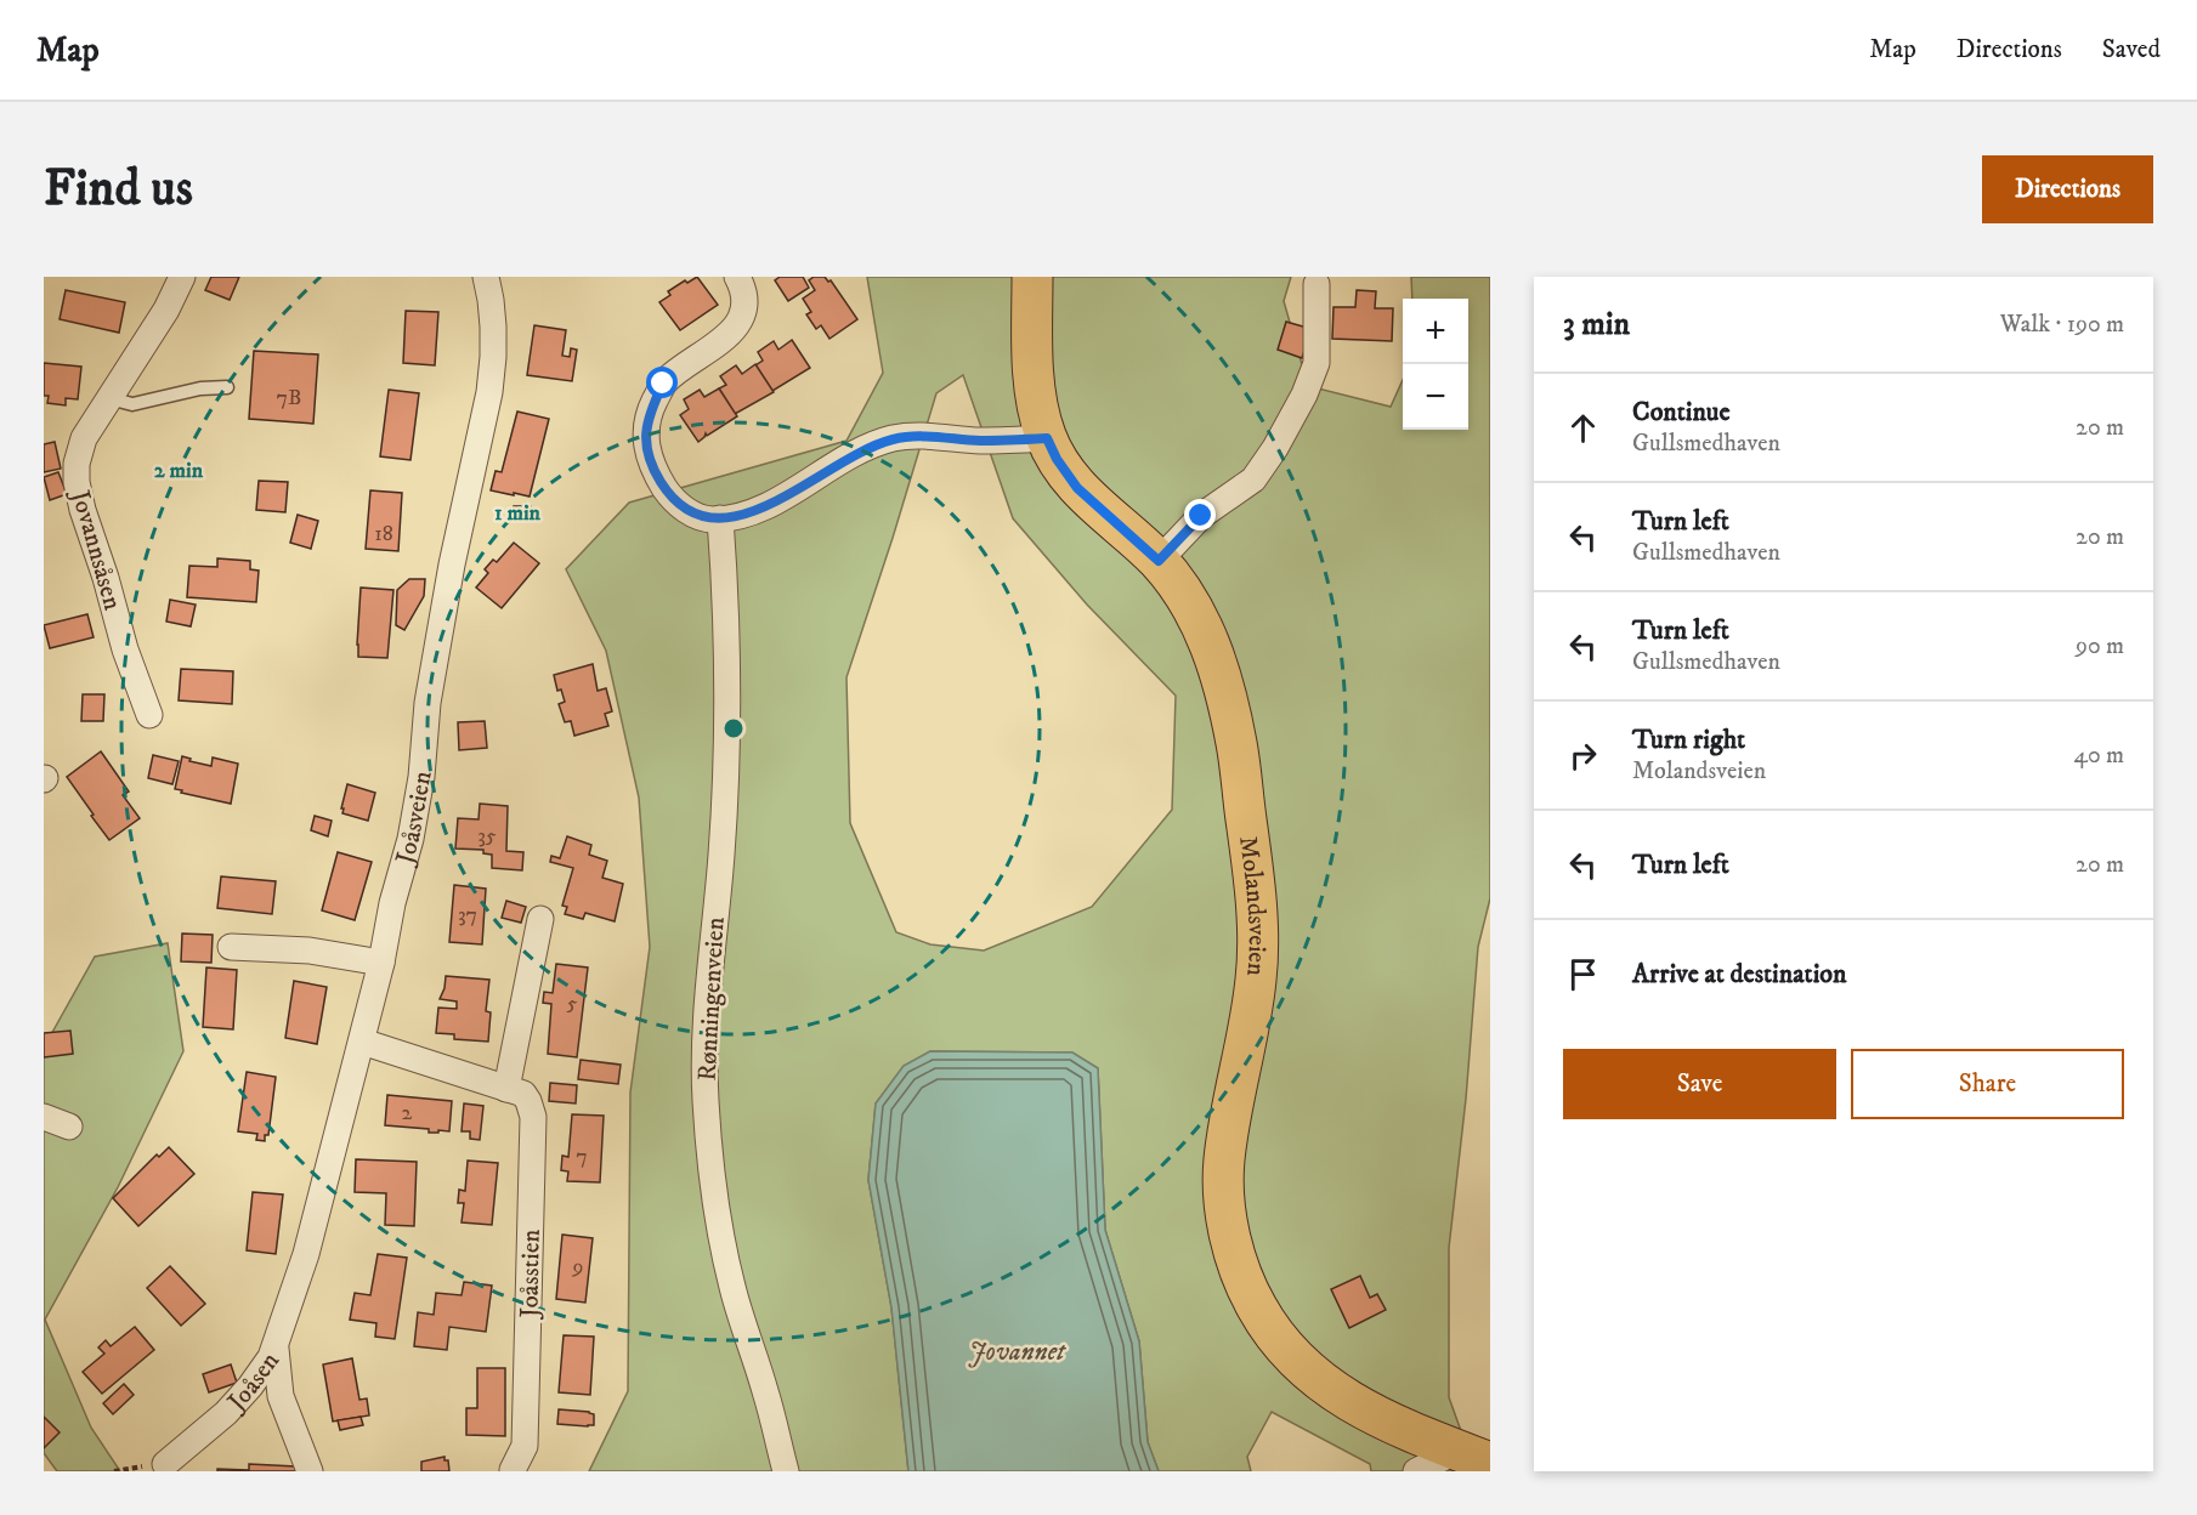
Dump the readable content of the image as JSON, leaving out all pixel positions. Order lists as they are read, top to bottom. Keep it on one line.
{"streets":{"main road":["Molandsveien"],"street":["Jovannsåsen","Joåsveien","Rønningenveien","Joåsstien","Joåsen"]},"crossings":[["Joåsveien","Joåsstien"],["Joåsveien","Joåsen"]],"water":["Jovannet"],"house_numbers":["7B","18","35","37","5","2","7","9"],"page":{"header":"Map","nav":["Map","Directions","Saved"],"buttons":["Directions",["Save","Share"]],"title":"Find us","heading":["3 min","Walk · 190 m"],"map_buttons":["+","−"],"list":[["Continue","Gullsmedhaven","20 m"],["Turn left","Gullsmedhaven","20 m"],["Turn left","Gullsmedhaven","90 m"],["Turn right","Molandsveien","40 m"],["Turn left","20 m"],"Arrive at destination"]},"rings":["2 min","1 min"]}
